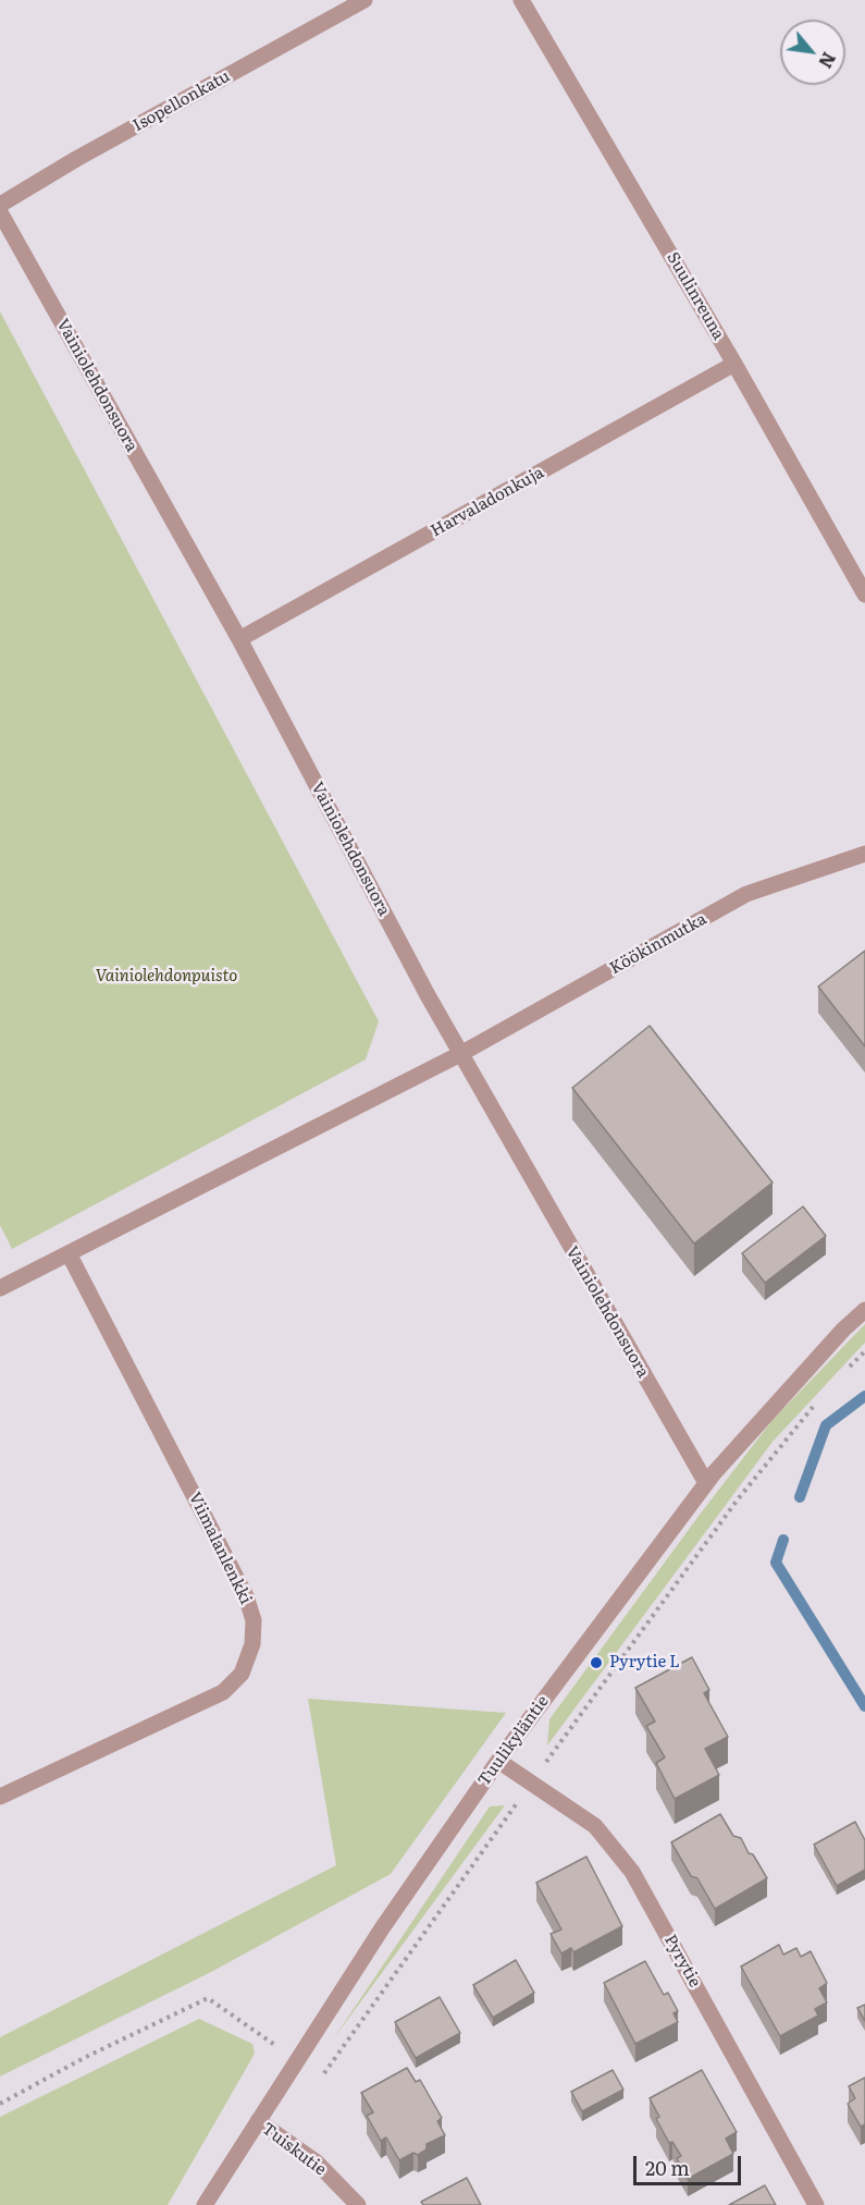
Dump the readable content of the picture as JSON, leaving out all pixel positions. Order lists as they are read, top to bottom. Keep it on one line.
{"streets":{"street":["Isopellonkatu","Suulinreuna","Vainiolehdonsuora","Harvaladonkuja","Köökinmutka","Viimalanlenkki","Tuulikyläntie","Pyrytie","Tuiskutie"]},"crossings":[["Suulinreuna","Harvaladonkuja"],["Vainiolehdonsuora","Harvaladonkuja"],["Vainiolehdonsuora","Köökinmutka"],["Vainiolehdonsuora","Tuulikyläntie"],["Tuulikyläntie","Pyrytie"],["Tuulikyläntie","Tuiskutie"]],"parks":["Vainiolehdonpuisto"],"places":["Pyrytie L"],"scale_bar":"20 m","north":"bottom right"}
